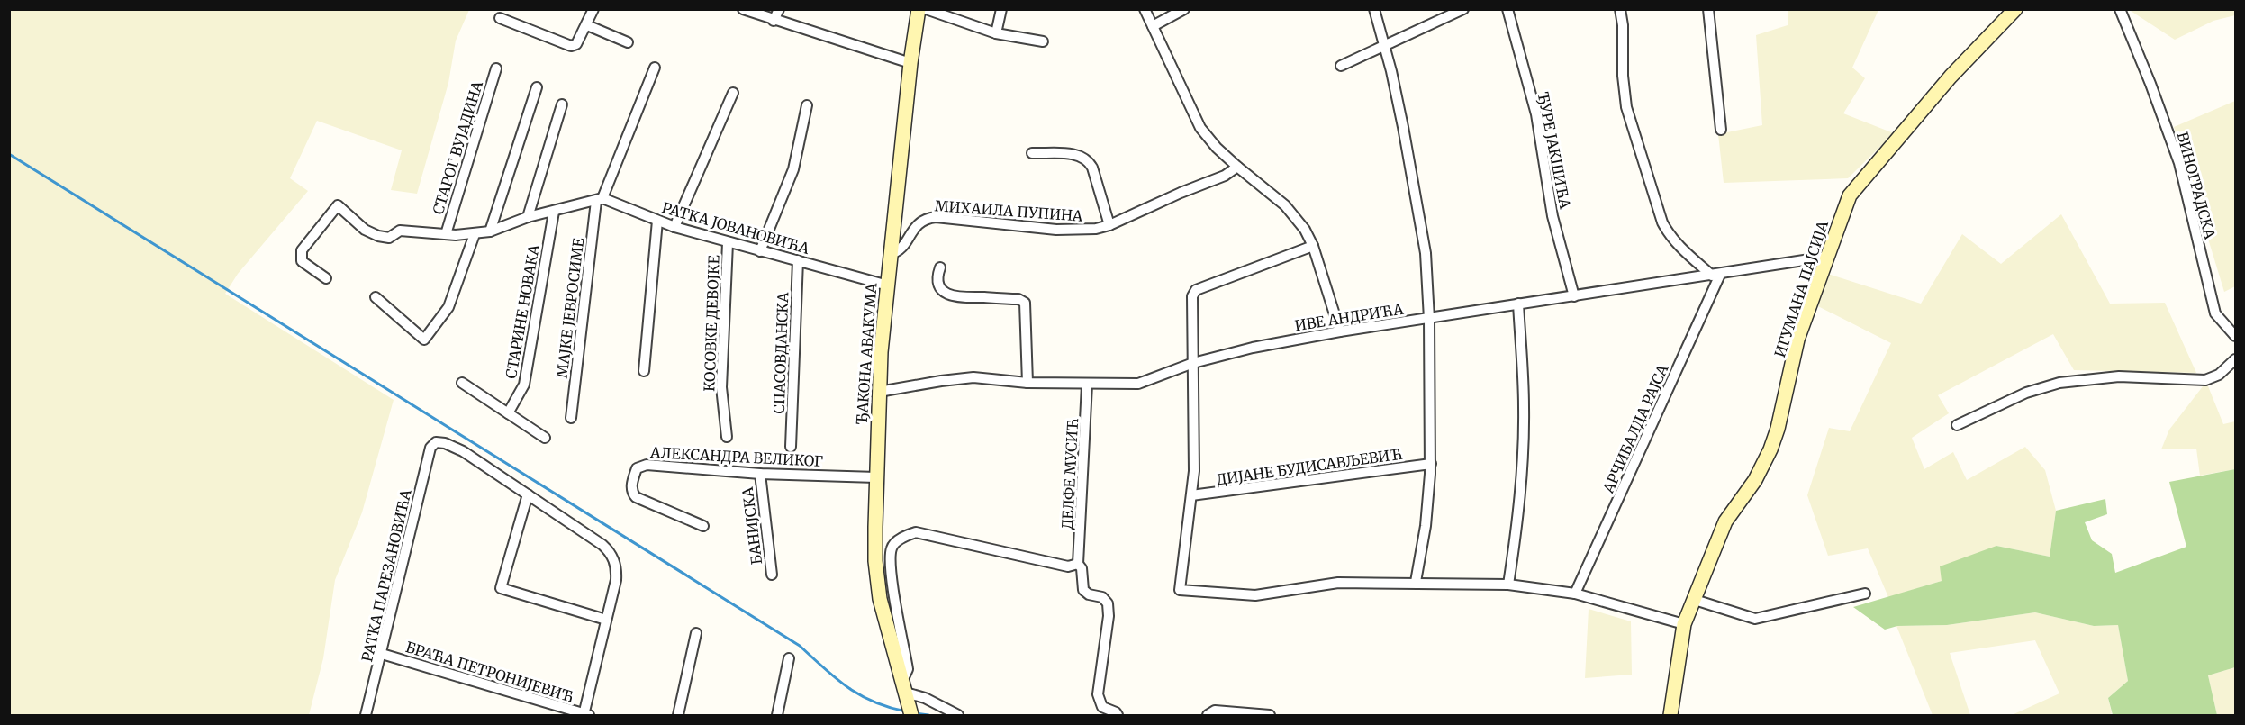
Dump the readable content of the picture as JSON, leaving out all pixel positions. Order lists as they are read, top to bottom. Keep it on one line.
{"streets":{"street":["СТАРОГ ВУЈАДИНА","ЂУРЕ ЈАКШИЋА","ВИНОГРАДСКА","МИХАИЛА ПУПИНА","РАТКА ЈОВАНОВИЋА","ИГУМАНА ПАЈСИЈА","МАЈКЕ ЈЕВРОСИМЕ","СТАРИНЕ НОВАКА","ИВЕ АНДРИЋА","КОСОВКЕ ДЕВОЈКЕ","СПАСОВДАНСКА","ЂАКОНА АВАКУМА","АРЧИБАЛДА РАЈСА","АЛЕКСАНДРА ВЕЛИКОГ","ДИЈАНЕ БУДИСАВЉЕВИЋ","ДЕЛФЕ МУСИЋ","БАНИЈСКА","РАТКА ПАРЕЗАНОВИЋА","БРАЋА ПЕТРОНИЈЕВИЋ"]},"crossings":[["ЂУРЕ ЈАКШИЋА","ИВЕ АНДРИЋА"],["МИХАИЛА ПУПИНА","ЂАКОНА АВАКУМА"],["РАТКА ЈОВАНОВИЋА","МАЈКЕ ЈЕВРОСИМЕ"],["РАТКА ЈОВАНОВИЋА","КОСОВКЕ ДЕВОЈКЕ"],["РАТКА ЈОВАНОВИЋА","СПАСОВДАНСКА"],["РАТКА ЈОВАНОВИЋА","ЂАКОНА АВАКУМА"],["ИГУМАНА ПАЈСИЈА","ИВЕ АНДРИЋА"],["ИВЕ АНДРИЋА","ЂАКОНА АВАКУМА"],["ИВЕ АНДРИЋА","АРЧИБАЛДА РАЈСА"],["ИВЕ АНДРИЋА","ДЕЛФЕ МУСИЋ"],["ЂАКОНА АВАКУМА","АЛЕКСАНДРА ВЕЛИКОГ"],["АЛЕКСАНДРА ВЕЛИКОГ","БАНИЈСКА"],["РАТКА ПАРЕЗАНОВИЋА","БРАЋА ПЕТРОНИЈЕВИЋ"]]}
